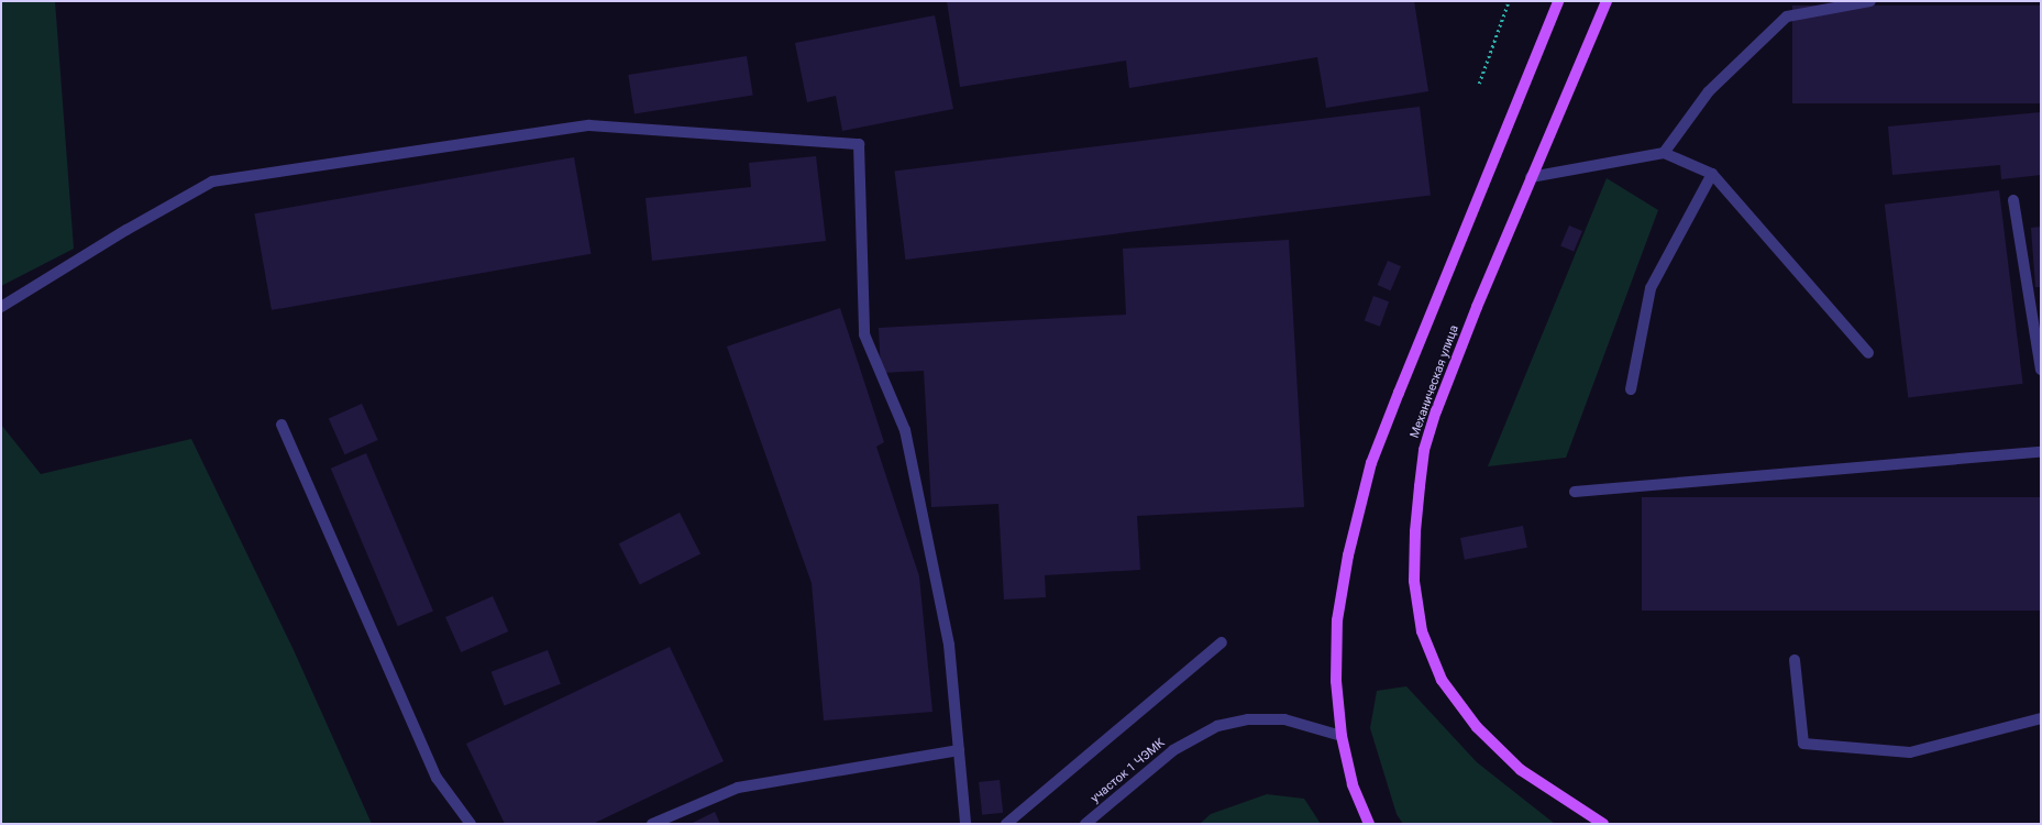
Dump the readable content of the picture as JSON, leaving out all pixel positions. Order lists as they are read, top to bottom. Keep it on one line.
{"streets":{"main road":["Механическая улица"],"street":["участок 1 ЧЭМК"]}}
